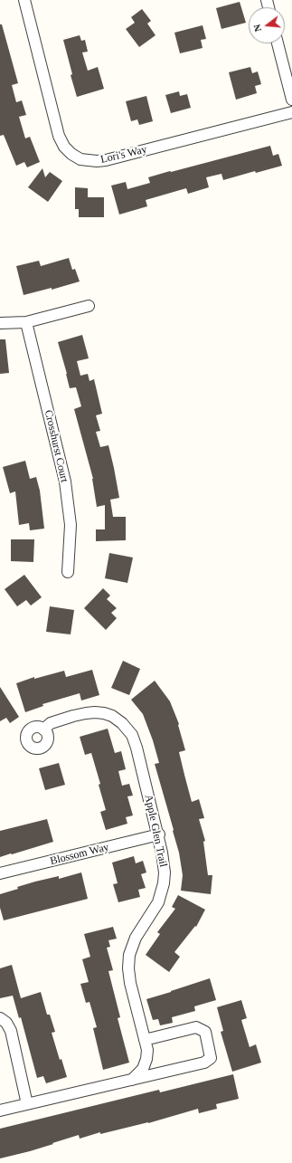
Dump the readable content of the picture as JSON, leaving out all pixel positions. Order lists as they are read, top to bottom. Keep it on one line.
{"streets":{"street":["Lori's Way","Crosshurst Court","Apple Glen Trail","Blossom Way"]},"crossings":[["Apple Glen Trail","Blossom Way"]],"north":"left"}
